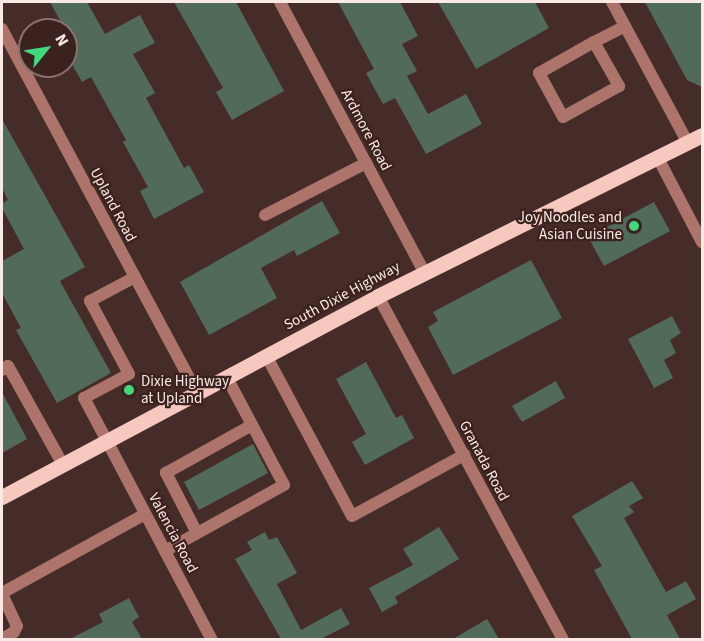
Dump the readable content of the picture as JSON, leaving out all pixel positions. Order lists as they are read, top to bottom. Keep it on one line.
{"streets":{"main road":["South Dixie Highway"],"street":["Ardmore Road","Upland Road","Granada Road","Valencia Road"]},"crossings":[["Ardmore Road","South Dixie Highway"],["Upland Road","South Dixie Highway"],["Upland Road","Valencia Road"],["South Dixie Highway","Granada Road"],["South Dixie Highway","Valencia Road"]],"places":["Joy Noodles and Asian Cuisine","Dixie Highway at Upland"],"north":"top right"}
